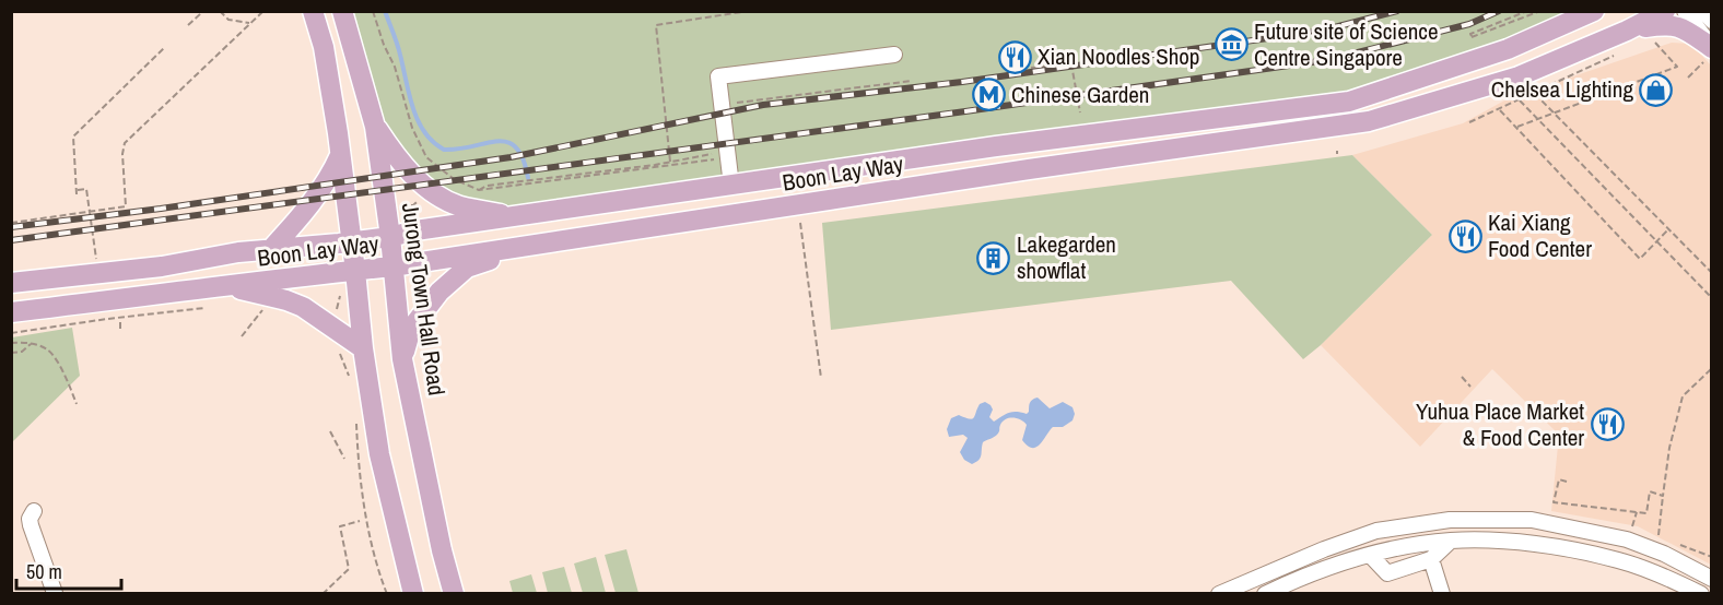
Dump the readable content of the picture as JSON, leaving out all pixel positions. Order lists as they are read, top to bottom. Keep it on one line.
{"streets":{"main road":["Boon Lay Way","Jurong Town Hall Road"]},"crossings":[["Boon Lay Way","Jurong Town Hall Road"]],"places":{"museum":["Future site of Science Centre Singapore"],"restaurant":["Xian Noodles Shop","Kai Xiang Food Center","Yuhua Place Market & Food Center"],"shop":["Chelsea Lighting"],"metro station":["Chinese Garden"],"building":["Lakegarden showflat"]},"scale_bar":"50 m"}
